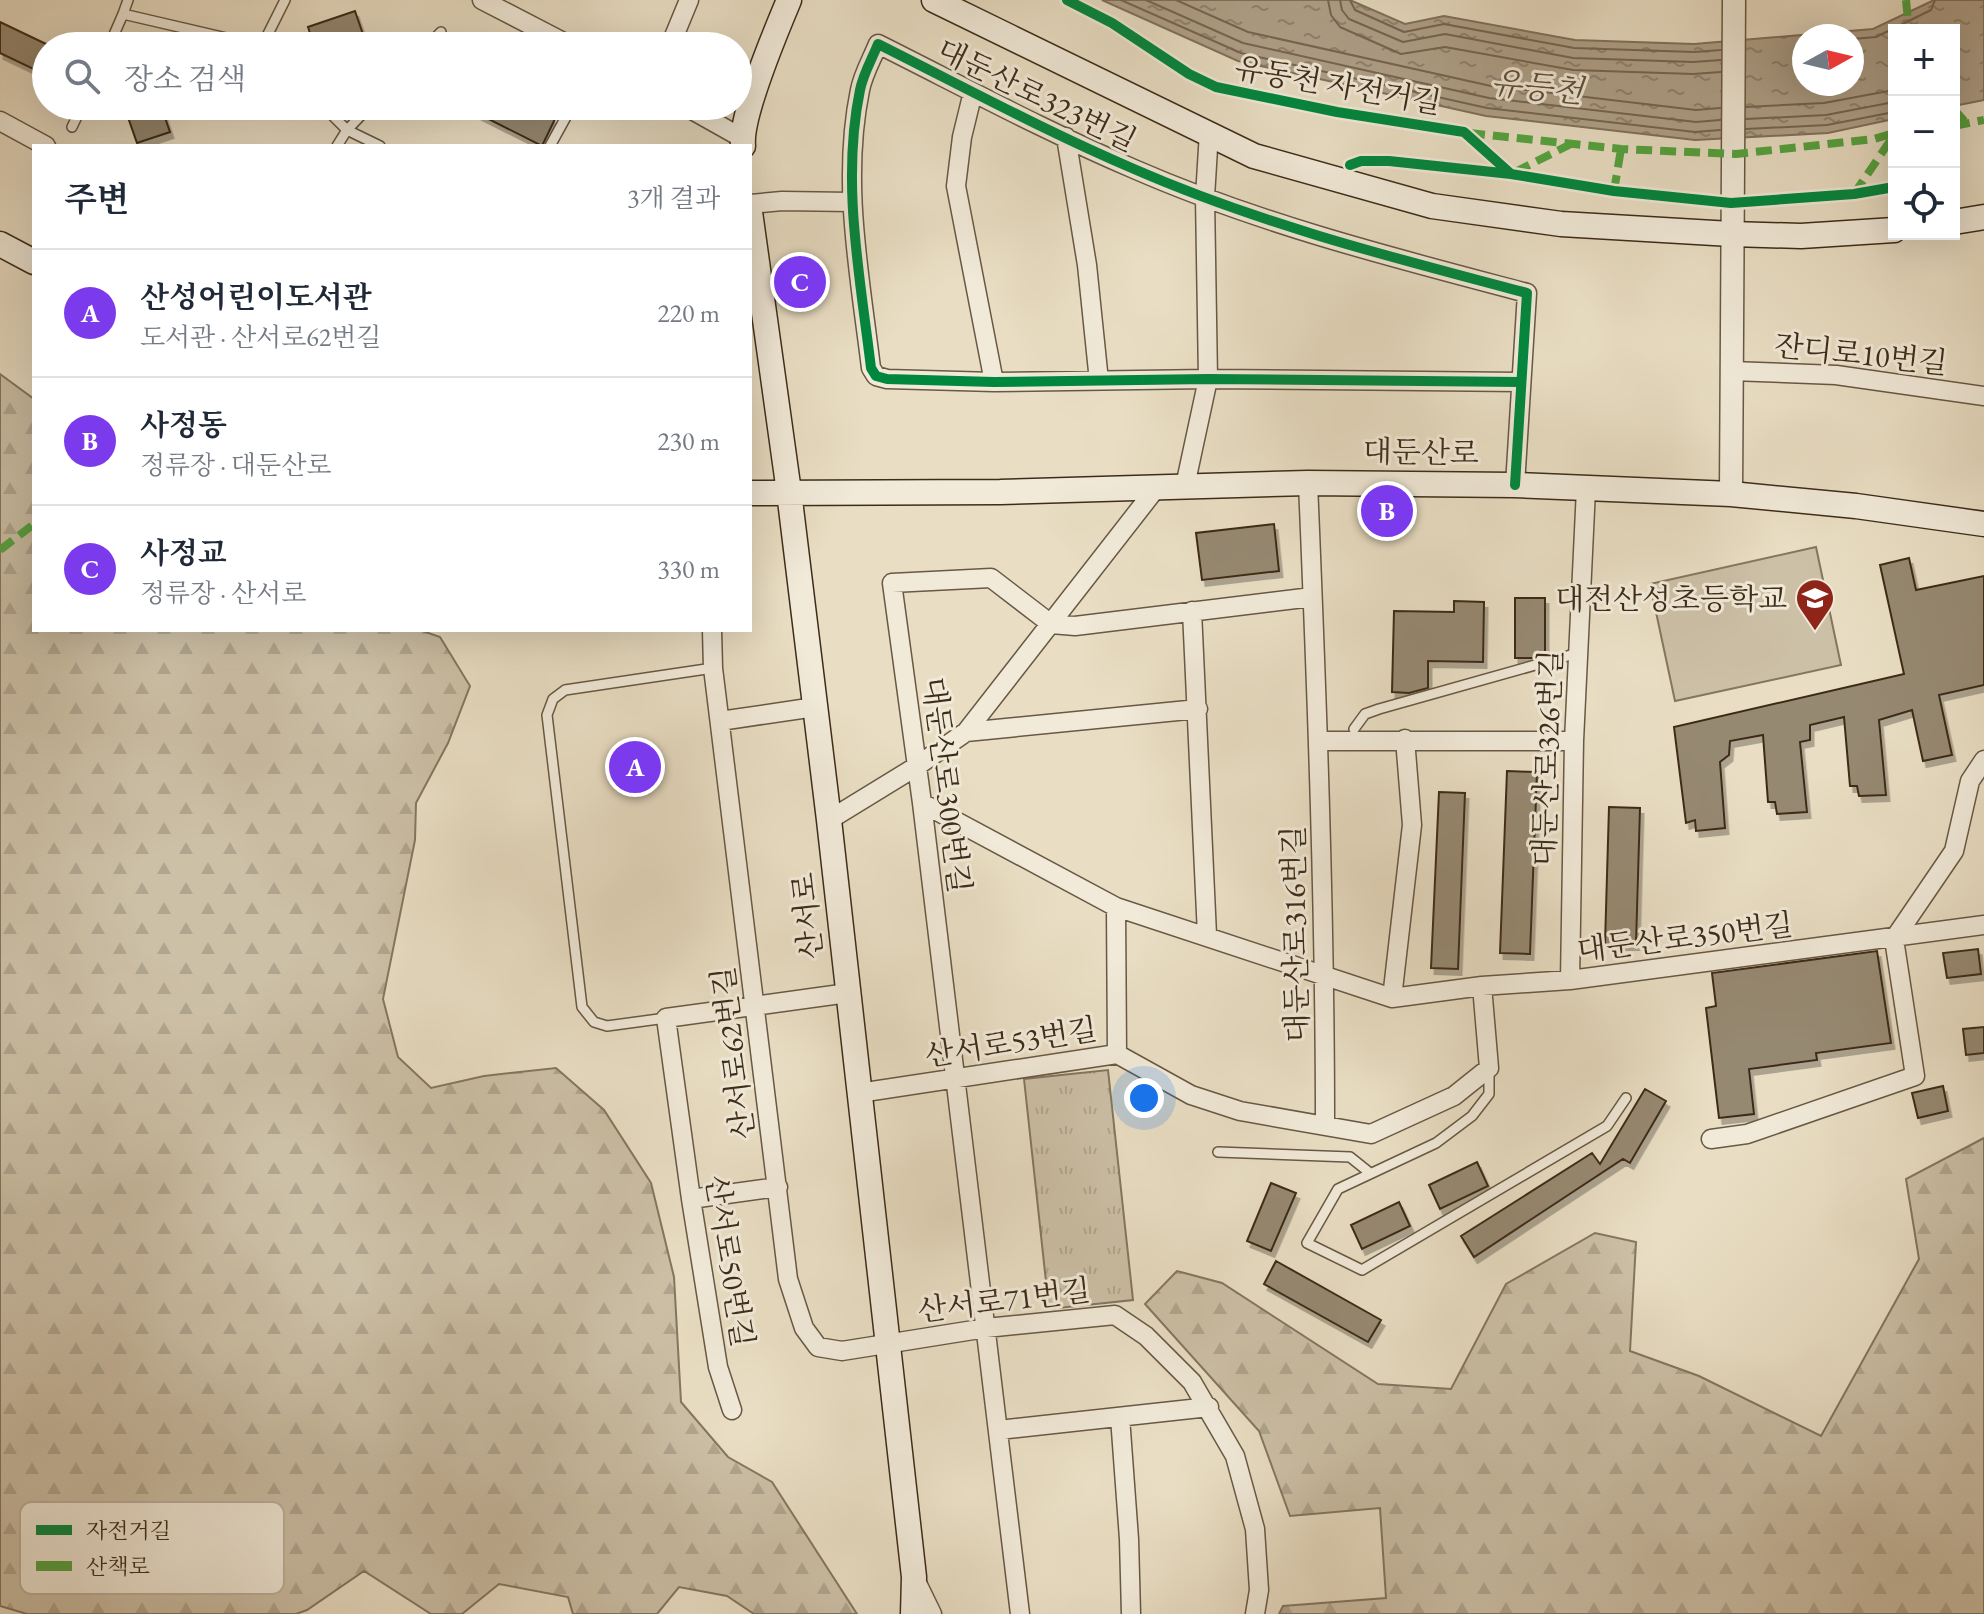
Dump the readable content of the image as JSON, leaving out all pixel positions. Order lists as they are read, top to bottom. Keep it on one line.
{"streets":{"main road":["대둔산로","산서로"],"street":["대둔산로323번길","잔디로10번길","대둔산로326번길","대둔산로300번길","대둔산로316번길","대둔산로350번길","산서로53번길","산서로62번길","산서로50번길","산서로71번길"],"cycle path":["유동천 자전거길"]},"crossings":[["대둔산로323번길","대둔산로"],["대둔산로","대둔산로326번길"],["대둔산로","산서로"],["대둔산로","대둔산로316번길"],["대둔산로326번길","대둔산로350번길"],["대둔산로300번길","대둔산로350번길"],["대둔산로300번길","산서로53번길"],["대둔산로300번길","산서로71번길"],["산서로","산서로53번길"],["산서로","산서로62번길"],["산서로","산서로71번길"],["대둔산로316번길","대둔산로350번길"],["대둔산로316번길","산서로53번길"],["산서로62번길","산서로71번길"]],"water":["유등천"],"places":{"school or university":["대전산성초등학교"]},"legend":["자전거길","산책로"],"north":"right","page":{"map_buttons":["+","−"],"search":"장소 검색","heading":["주변","3개 결과"],"list":[{"mark":"A","name":"산성어린이도서관","note":"도서관 · 산서로62번길","value":"220 m"},{"mark":"B","name":"사정동","note":"정류장 · 대둔산로","value":"230 m"},{"mark":"C","name":"사정교","note":"정류장 · 산서로","value":"330 m"}],"pins":["C","B","A"]}}
